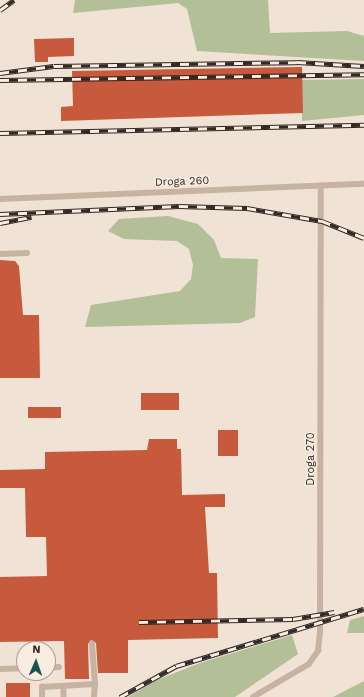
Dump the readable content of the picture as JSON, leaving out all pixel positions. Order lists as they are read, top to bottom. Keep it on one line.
{"streets":{"lane":["Droga 260","Droga 270"]},"crossings":[["Droga 260","Droga 270"]],"north":"top"}
